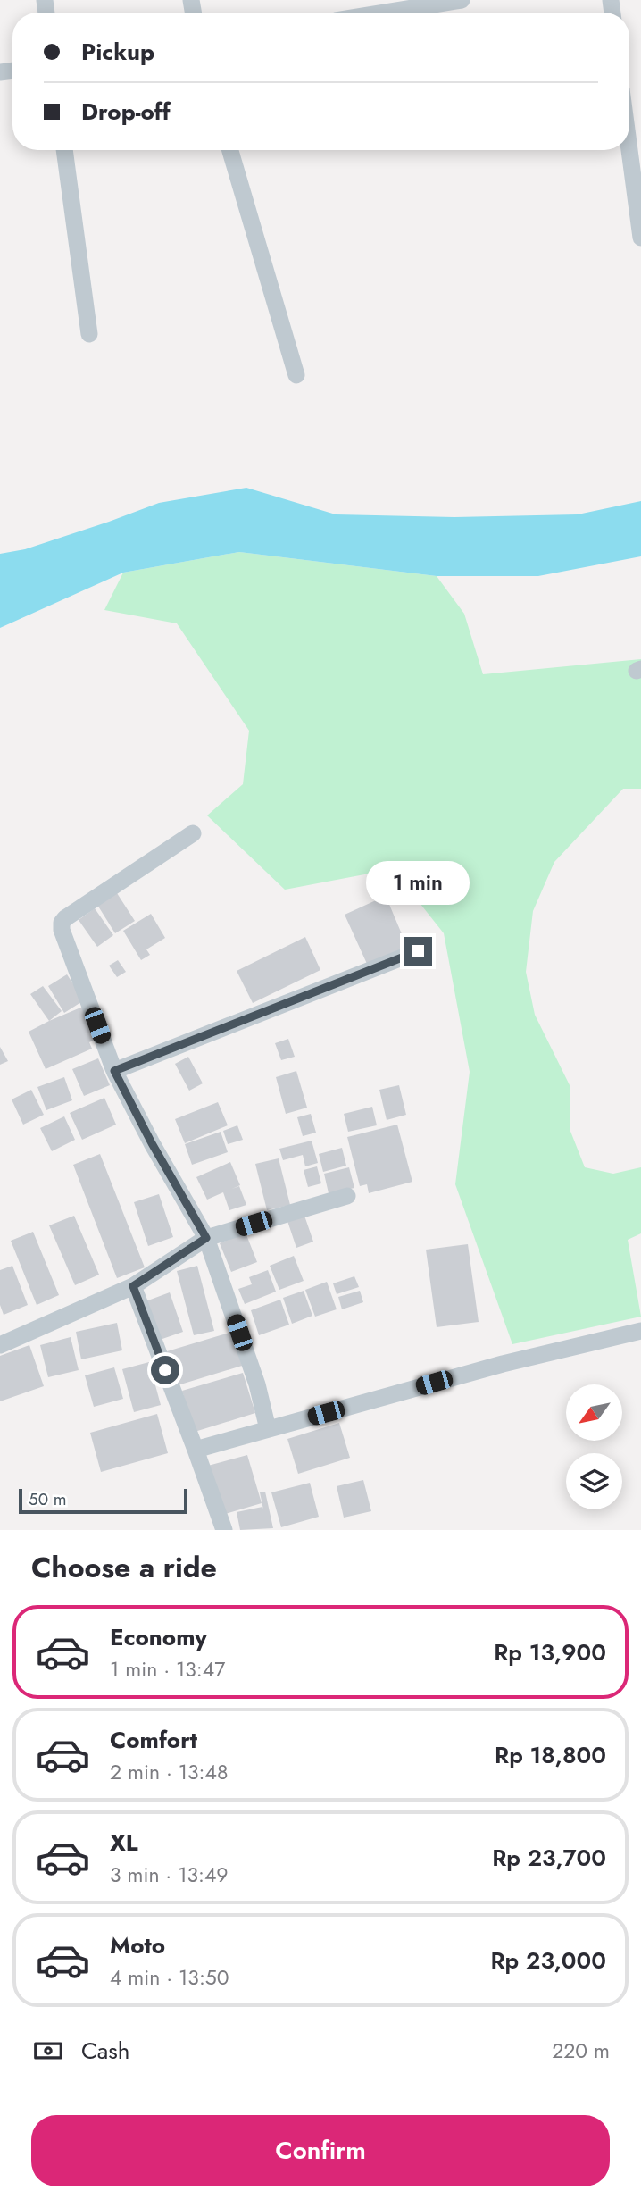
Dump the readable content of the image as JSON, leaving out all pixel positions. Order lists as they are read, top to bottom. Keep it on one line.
{"scale_bar":"50 m","north":"bottom left","page":{"banner":["Pickup","Drop-off"],"bubble":"1 min","scale":"50 m","heading":"Choose a ride","list":[{"name":"Economy","note":"1 min · 13:47","value":"Rp 13,900"},{"name":"Comfort","note":"2 min · 13:48","value":"Rp 18,800"},{"name":"XL","note":"3 min · 13:49","value":"Rp 23,700"},{"name":"Moto","note":"4 min · 13:50","value":"Rp 23,000"}],"pay":["Cash","220 m"],"buttons":"Confirm"}}
